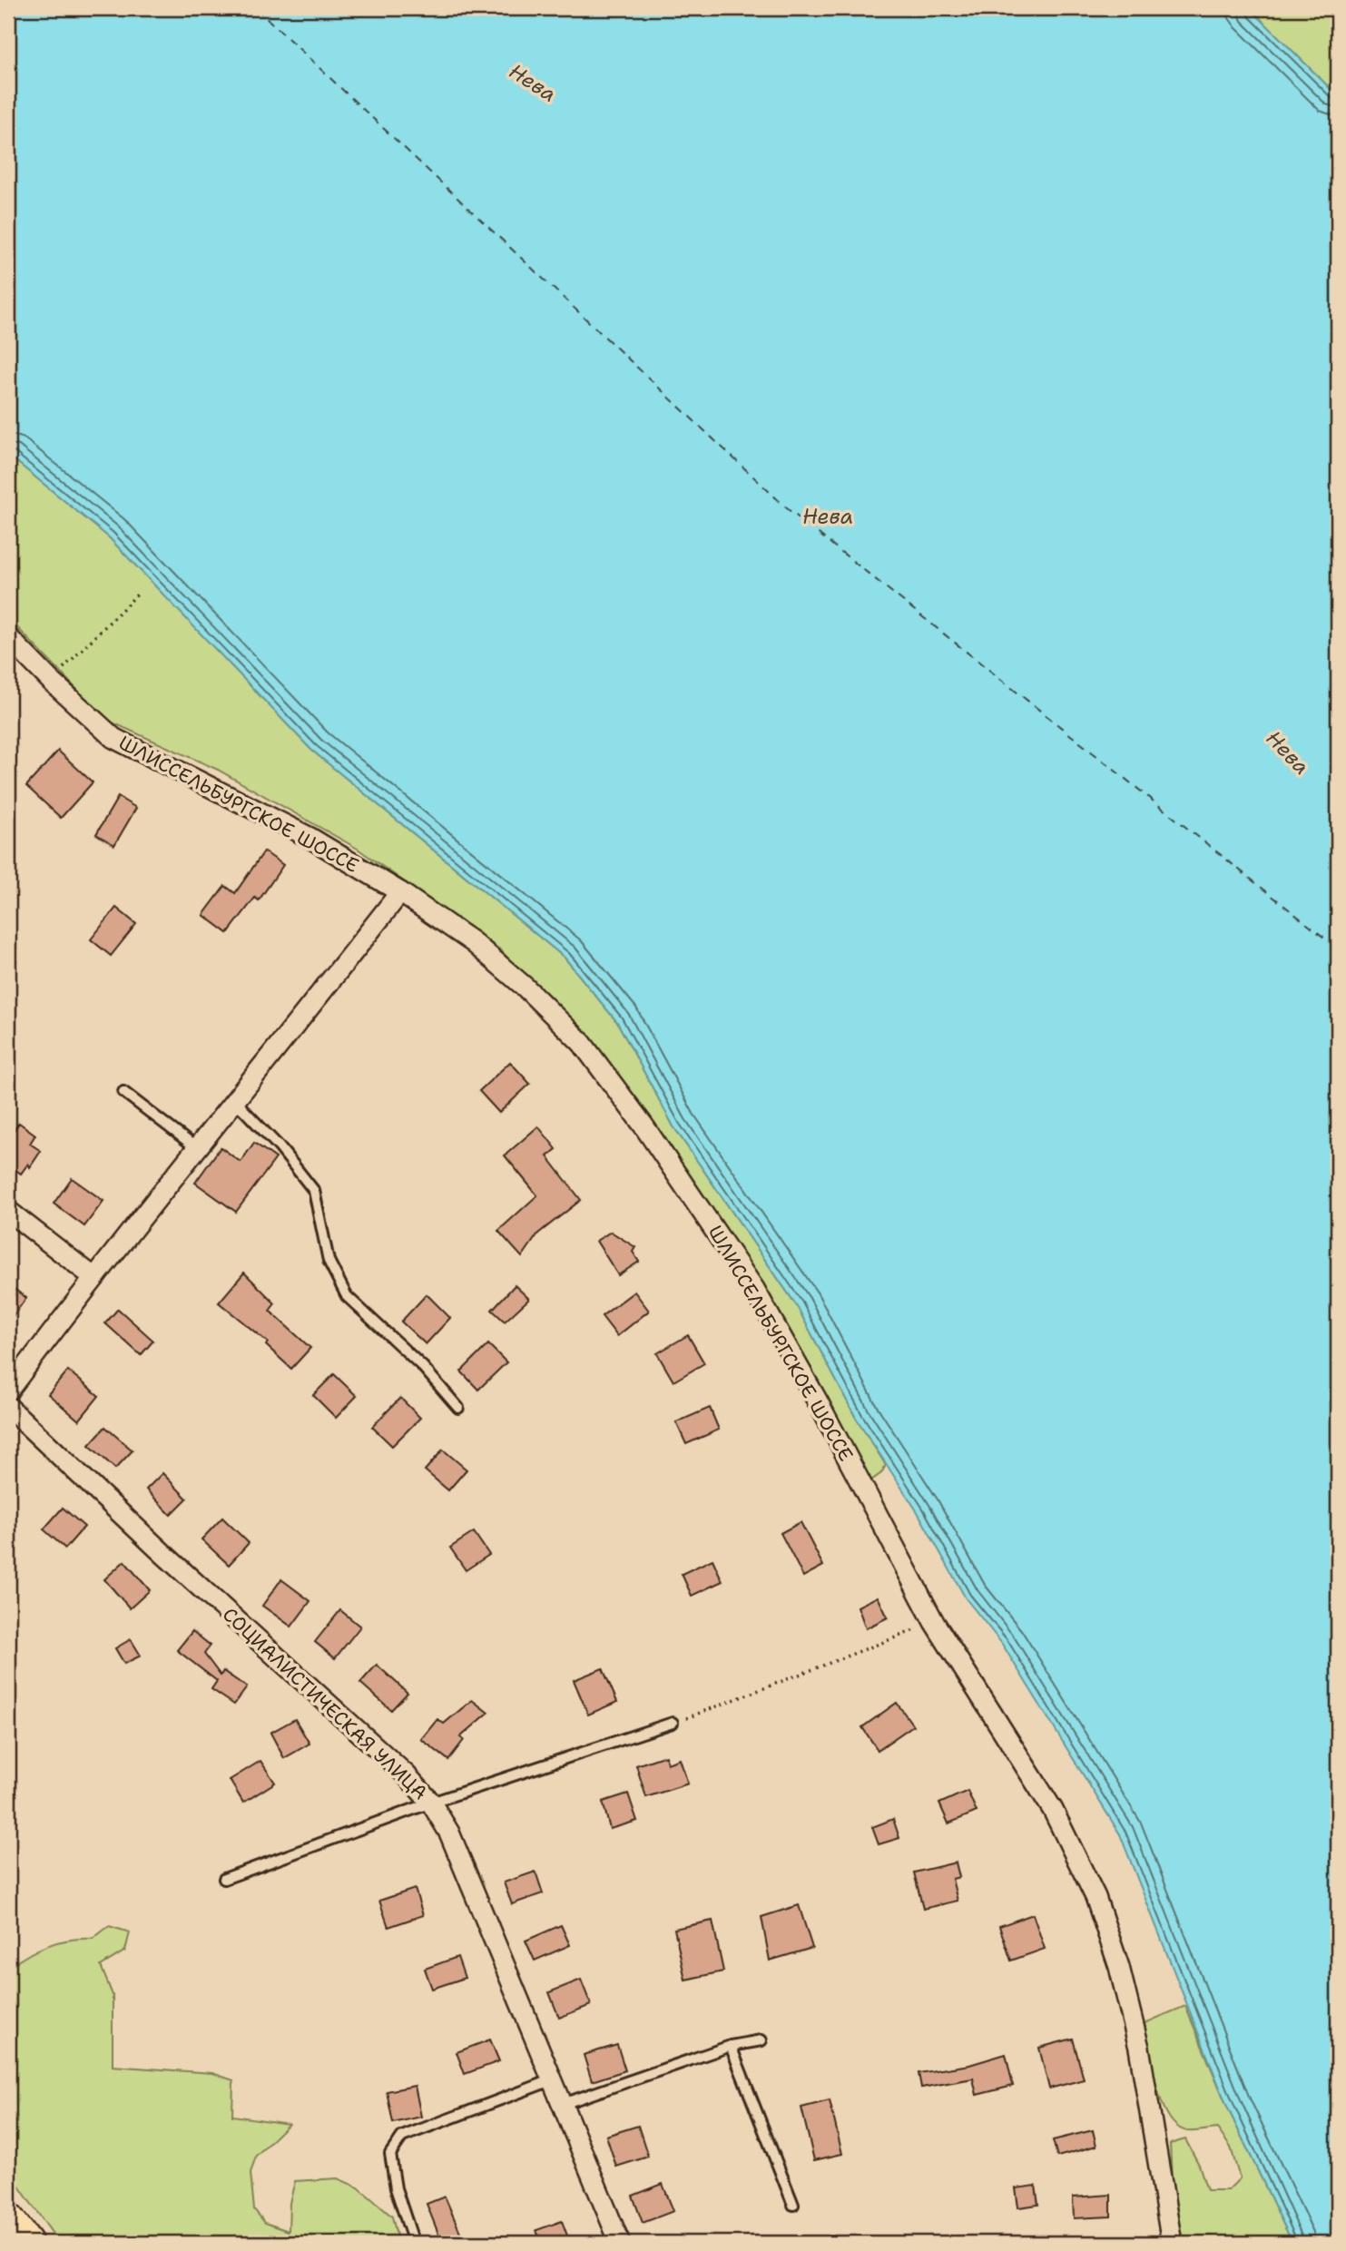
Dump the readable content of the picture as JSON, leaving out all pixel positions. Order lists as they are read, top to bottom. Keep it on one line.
{"streets":{"street":["ШЛИССЕЛЬБУРГСКОЕ ШОССЕ","СОЦИАЛИСТИЧЕСКАЯ УЛИЦА"]},"water":["Нева"]}
